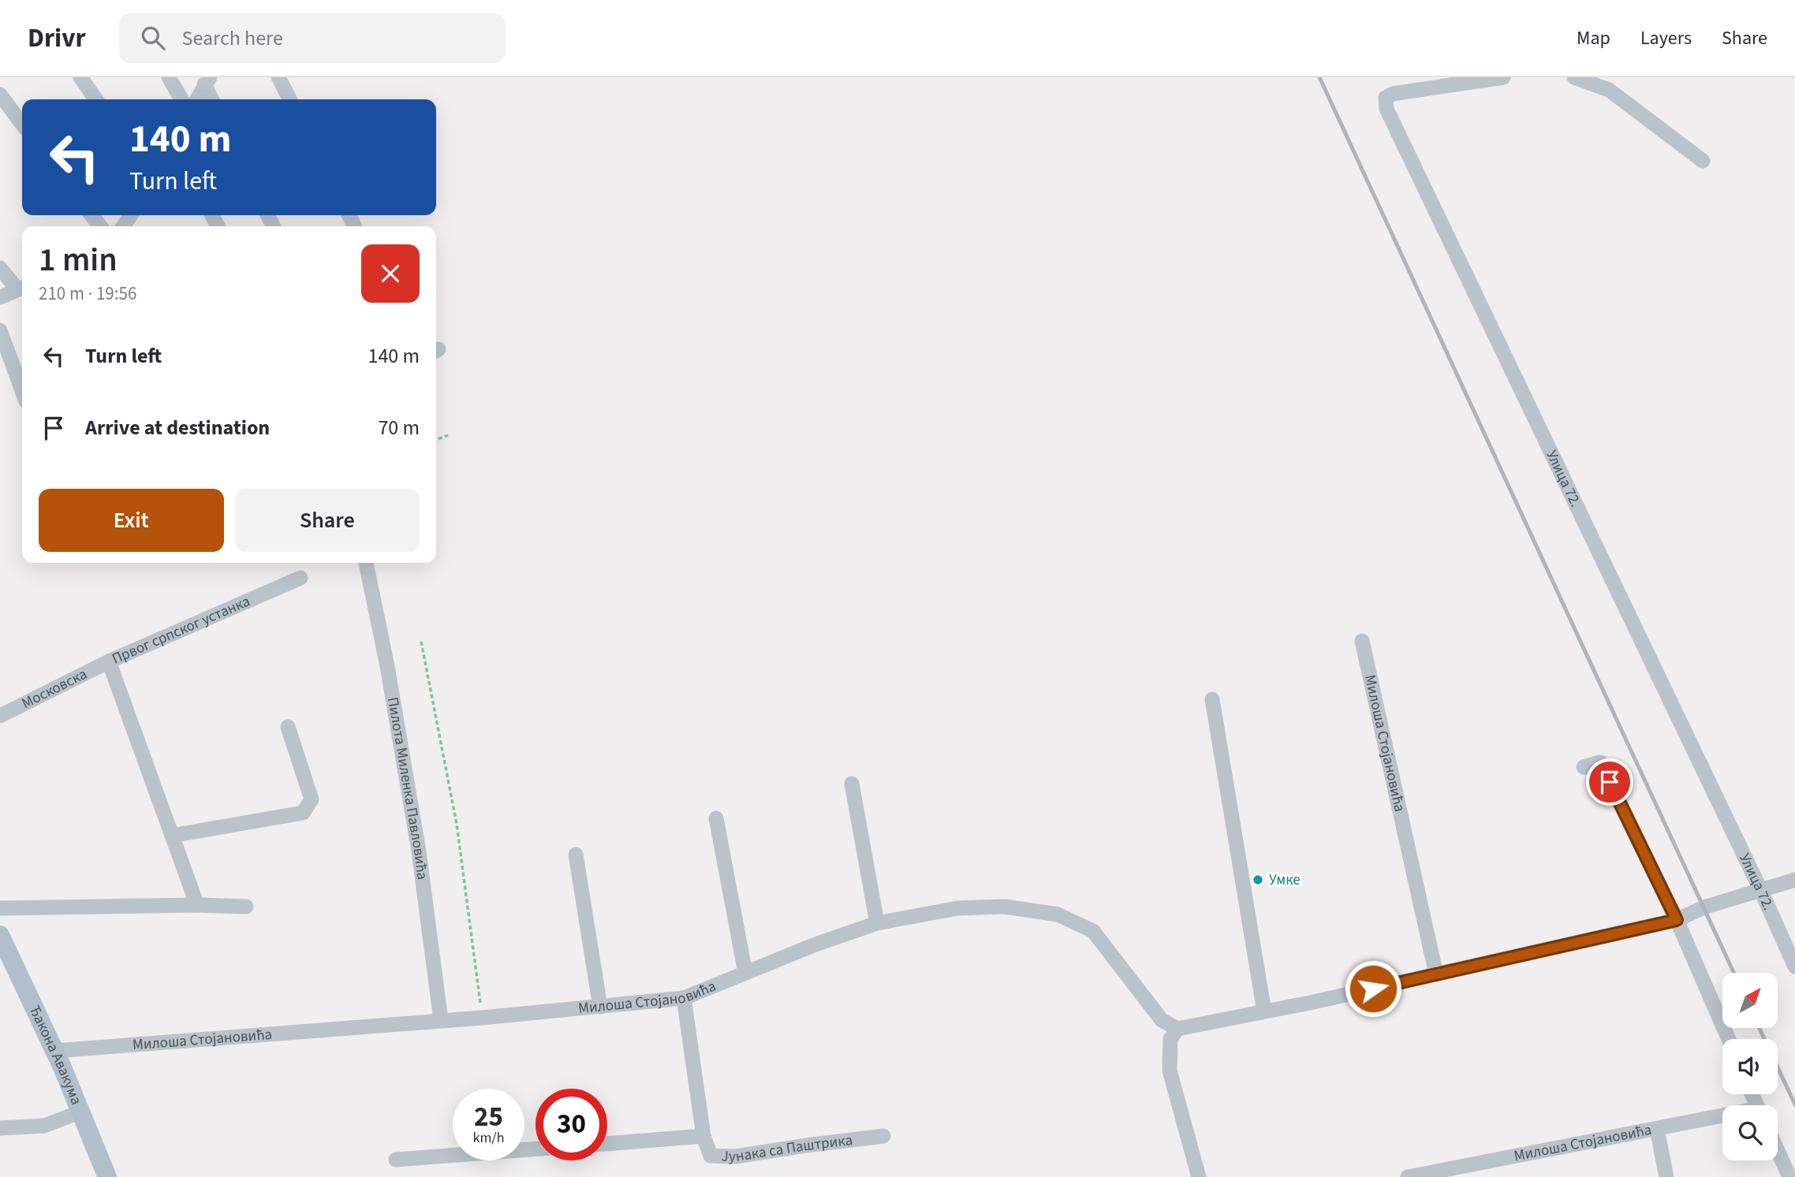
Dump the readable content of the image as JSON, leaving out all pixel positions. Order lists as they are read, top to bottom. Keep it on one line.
{"streets":{"main road":["Ђакона Авакума"],"street":["Улица 72.","Првог српског устанка","Московска","Милоша Стојановића","Пилота Миленка Павловића","Јунака са Паштрика"]},"crossings":[["Првог српског устанка","Московска"],["Милоша Стојановића","Пилота Миленка Павловића"],["Милоша Стојановића","Ђакона Авакума"],["Милоша Стојановића","Јунака са Паштрика"]],"places":["Умке"],"north":"top right","page":{"header":"Drivr","search":"Search here","nav":["Map","Layers","Share"],"turn":["140 m","Turn left"],"heading":["1 min","210 m · 19:56"],"list":[{"name":"Turn left","value":"140 m"},{"name":"Arrive at destination","value":"70 m"}],"buttons":["Exit","Share"],"speed":"25 km/h","limit":"30"}}
